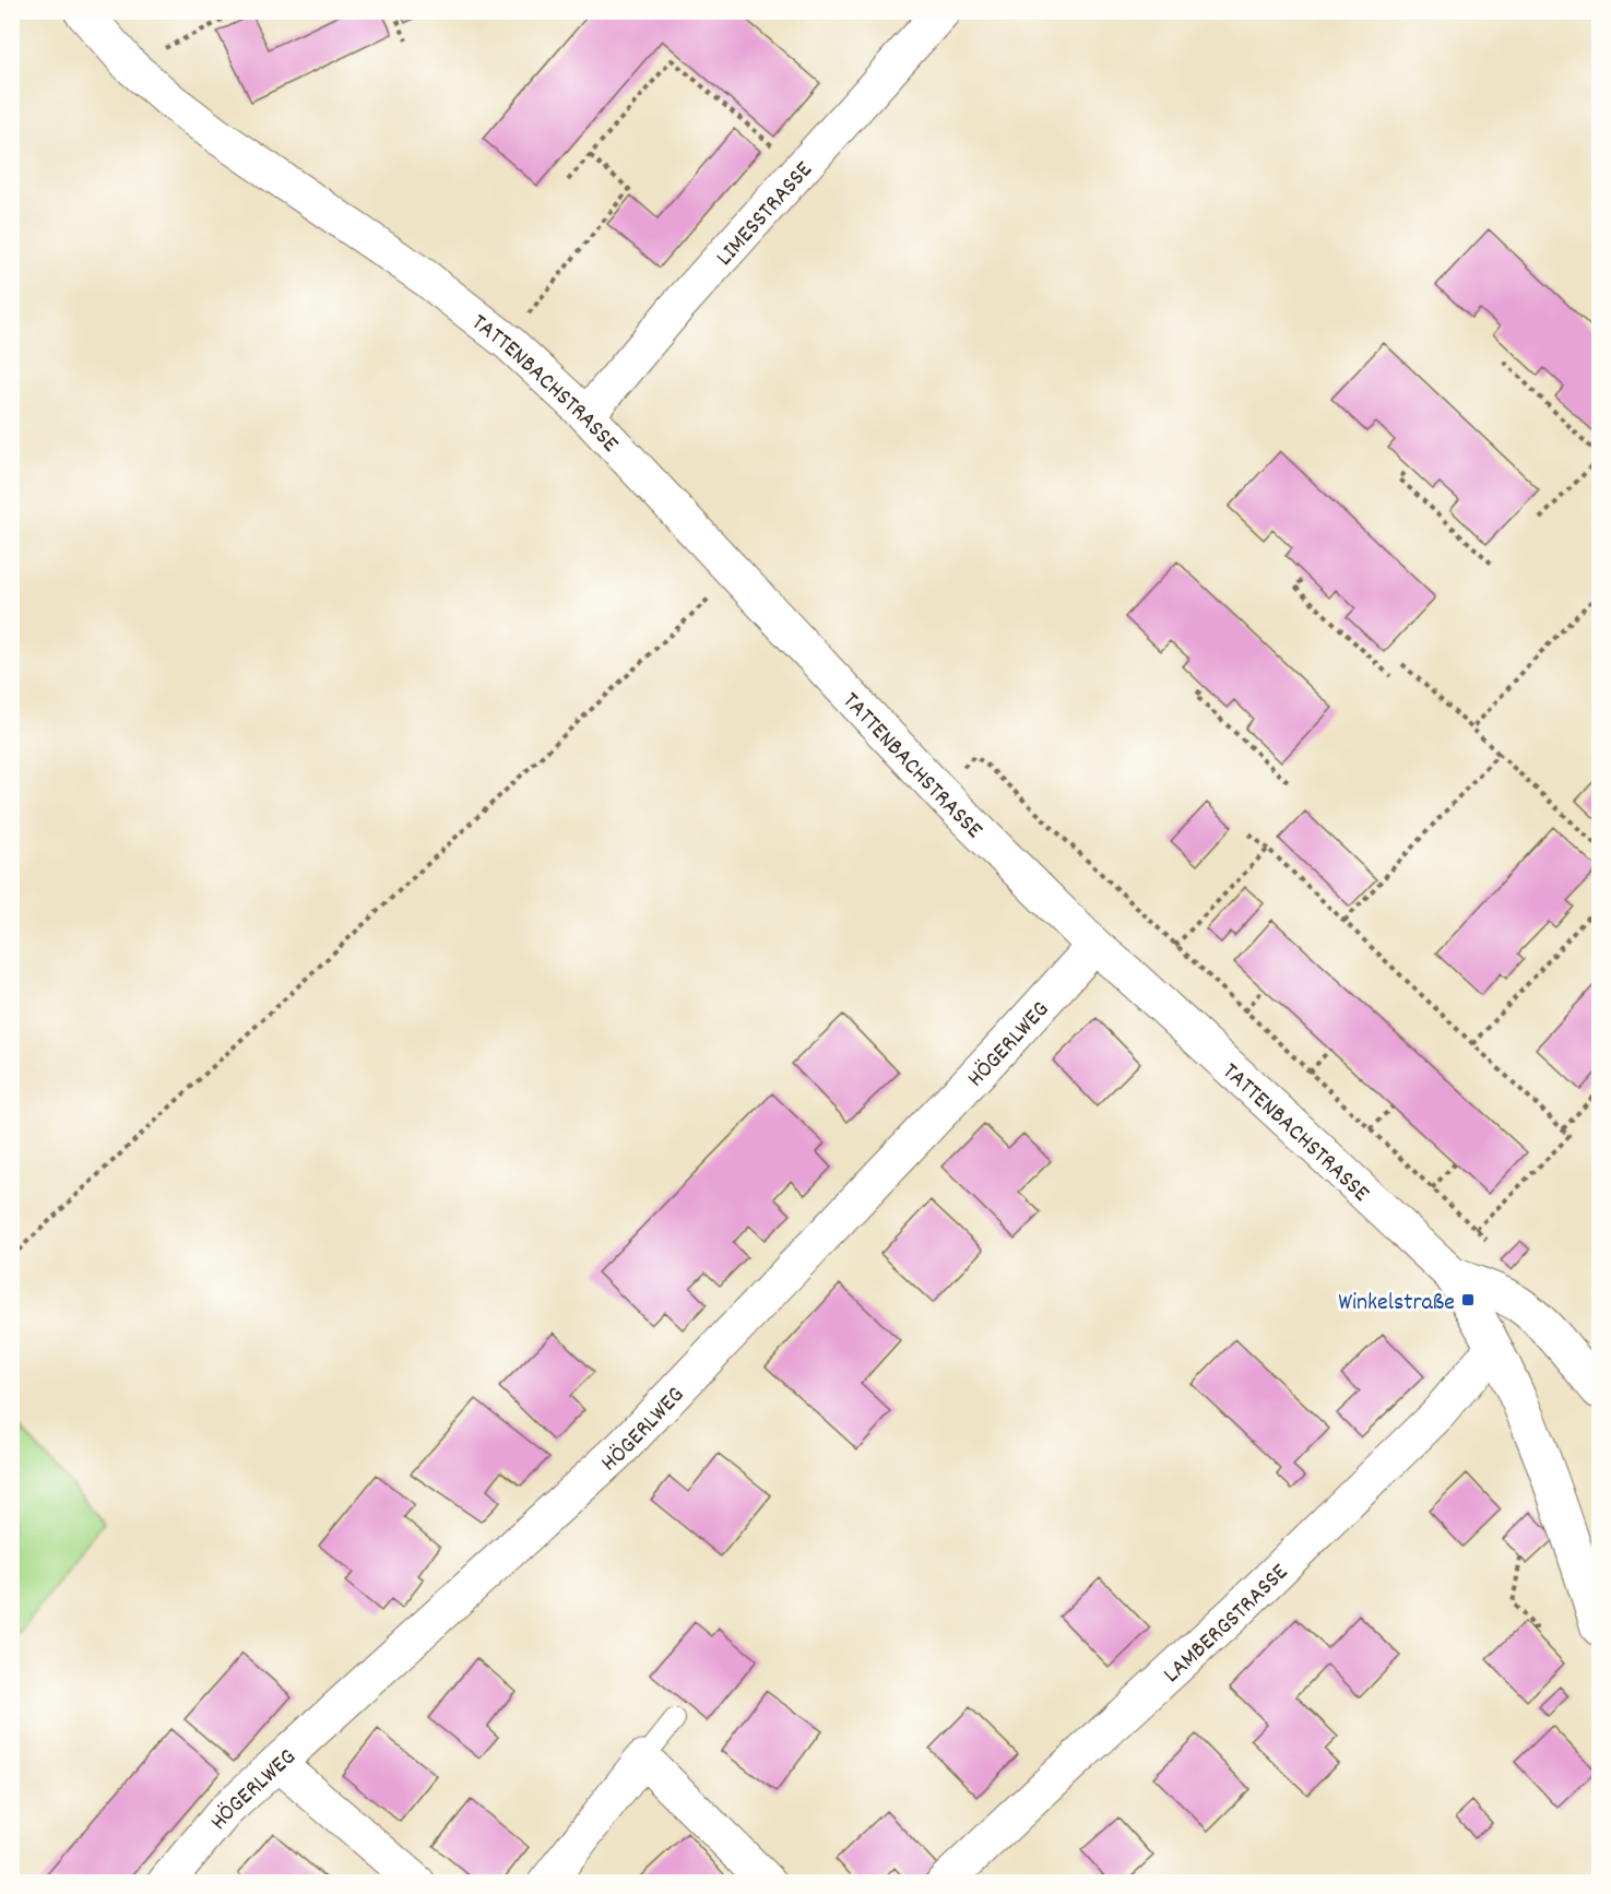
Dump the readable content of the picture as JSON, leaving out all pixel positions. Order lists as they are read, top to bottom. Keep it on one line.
{"streets":{"street":["LIMESSTRASSE","TATTENBACHSTRASSE","HÖGERLWEG","LAMBERGSTRASSE"]},"crossings":[["LIMESSTRASSE","TATTENBACHSTRASSE"],["TATTENBACHSTRASSE","HÖGERLWEG"],["TATTENBACHSTRASSE","LAMBERGSTRASSE"]],"places":{"transit":["Winkelstraße"]}}
